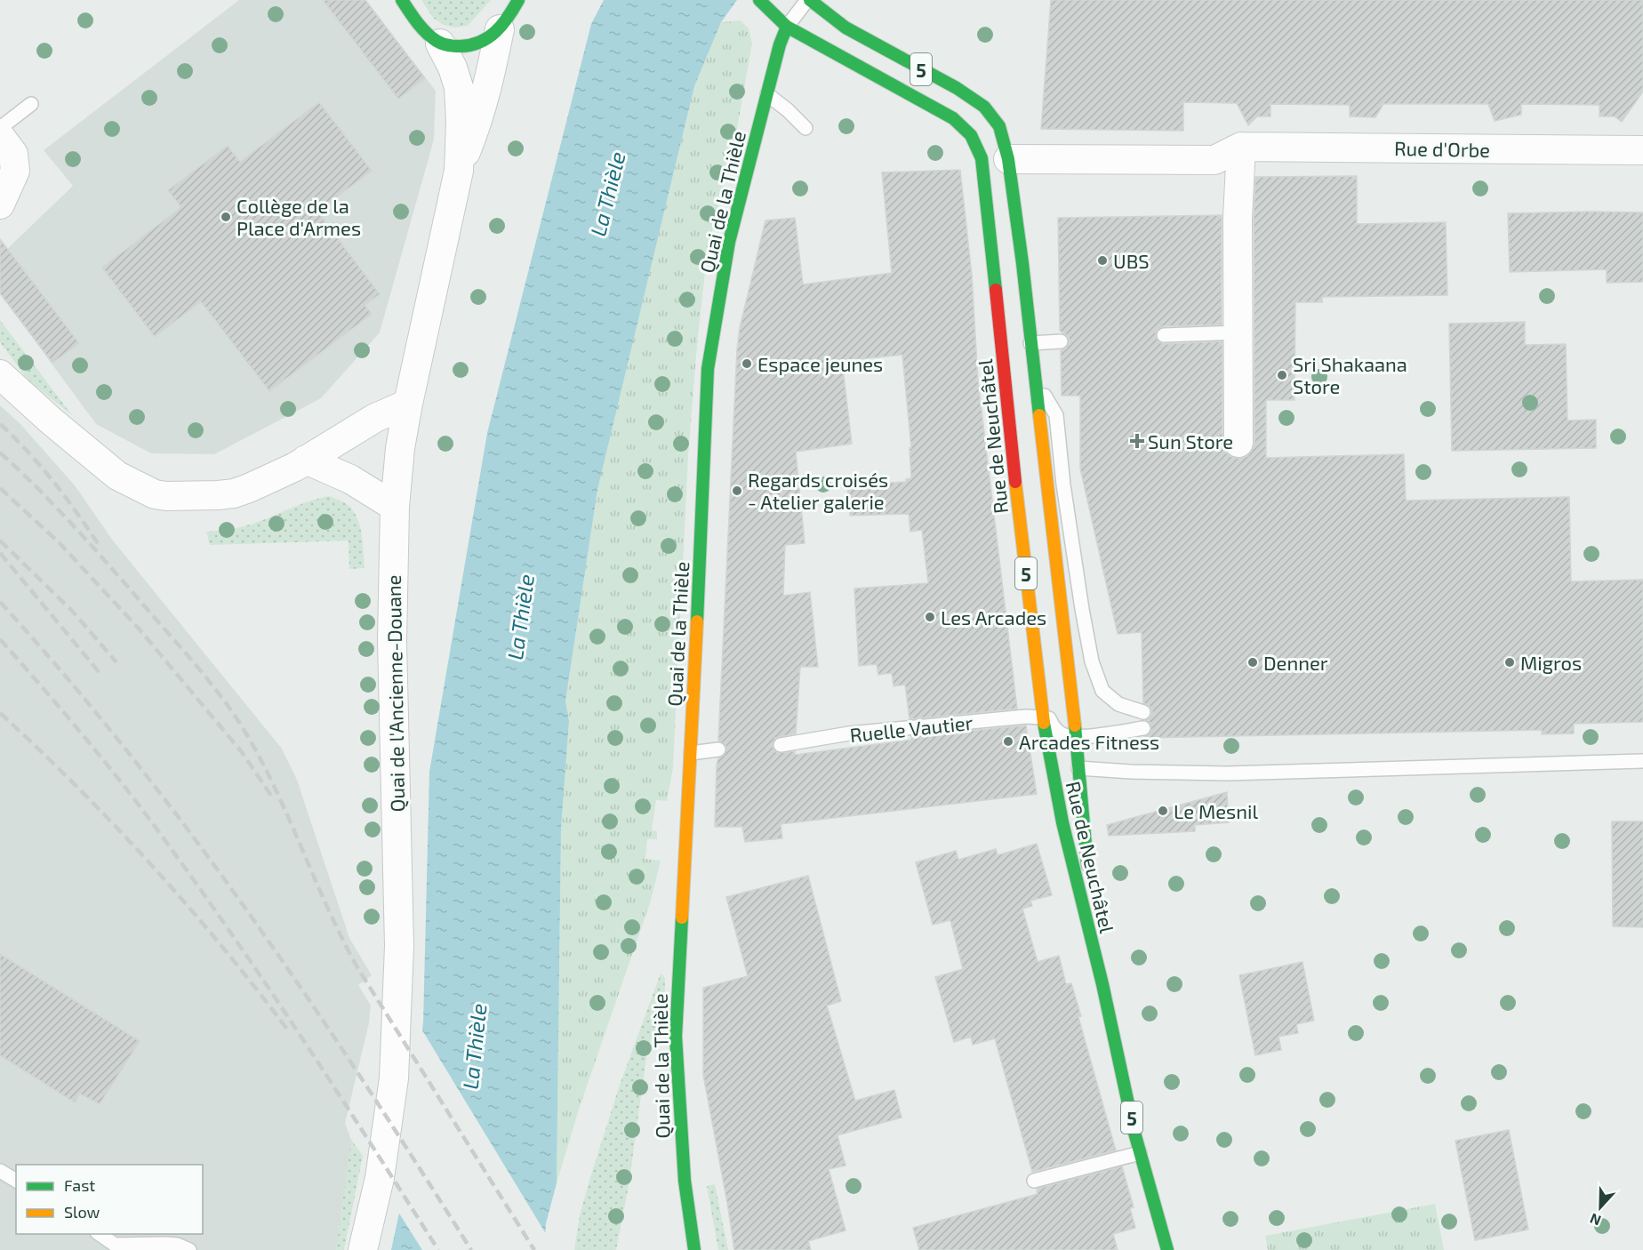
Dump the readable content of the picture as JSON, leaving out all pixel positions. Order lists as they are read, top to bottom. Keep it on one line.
{"streets":{"main road":["5","Quai de la Thièle","Rue de Neuchâtel"],"street":["Rue d'Orbe","Quai de l'Ancienne-Douane"],"lane":["Ruelle Vautier"]},"crossings":[["Rue d'Orbe","Rue de Neuchâtel"],["Quai de la Thièle","Rue de Neuchâtel"],["Rue de Neuchâtel","Ruelle Vautier"]],"water":["La Thièle"],"places":{"other":["Collège de la Place d'Armes","UBS","Espace jeunes","Sri Shakaana Store","Regards croisés - Atelier galerie","Les Arcades","Denner","Migros","Arcades Fitness","Le Mesnil"],"health":["Sun Store"]},"legend":["Fast","Slow"],"north":"bottom"}
